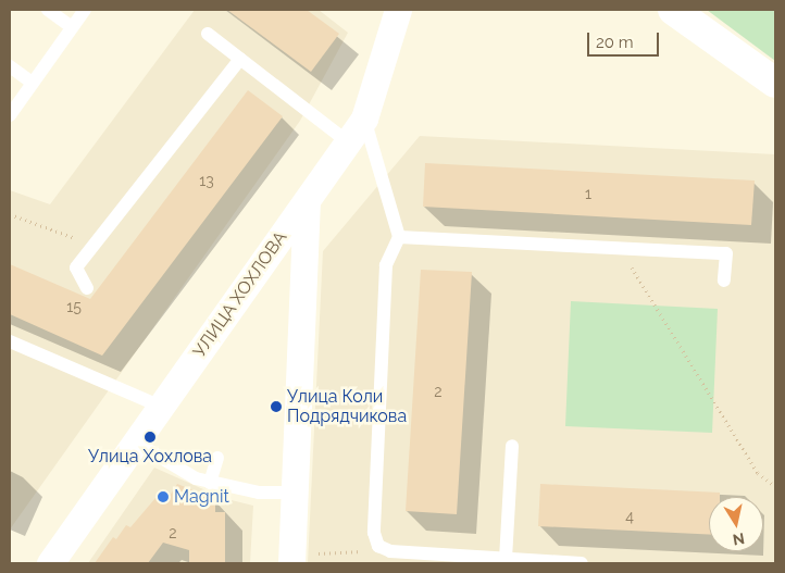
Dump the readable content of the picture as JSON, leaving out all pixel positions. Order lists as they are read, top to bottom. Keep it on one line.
{"streets":{"street":["УЛИЦА ХОХЛОВА"]},"places":["Улица Коли Подрядчикова","Улица Хохлова","Magnit"],"house_numbers":["13","1","15","2","4","2"],"scale_bar":"20 m","north":"bottom"}
